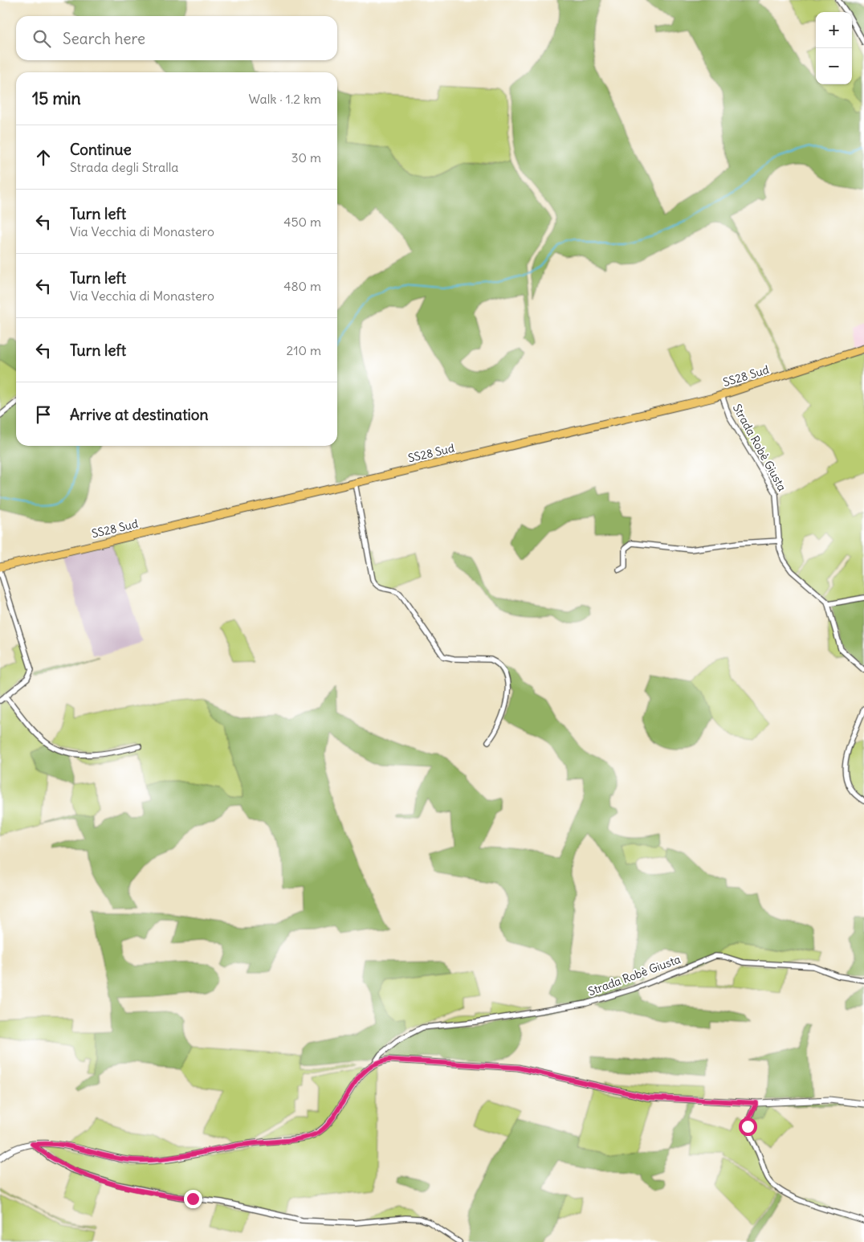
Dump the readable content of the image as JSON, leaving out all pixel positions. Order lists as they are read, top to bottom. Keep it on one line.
{"streets":{"main road":["SS28 Sud"],"street":["Strada Robè Giusta"]},"crossings":[["SS28 Sud","Strada Robè Giusta"]],"page":{"map_buttons":["+","−"],"search":"Search here","heading":["15 min","Walk · 1.2 km"],"list":[["Continue","Strada degli Stralla","30 m"],["Turn left","Via Vecchia di Monastero","450 m"],["Turn left","Via Vecchia di Monastero","480 m"],["Turn left","210 m"],"Arrive at destination"]}}
